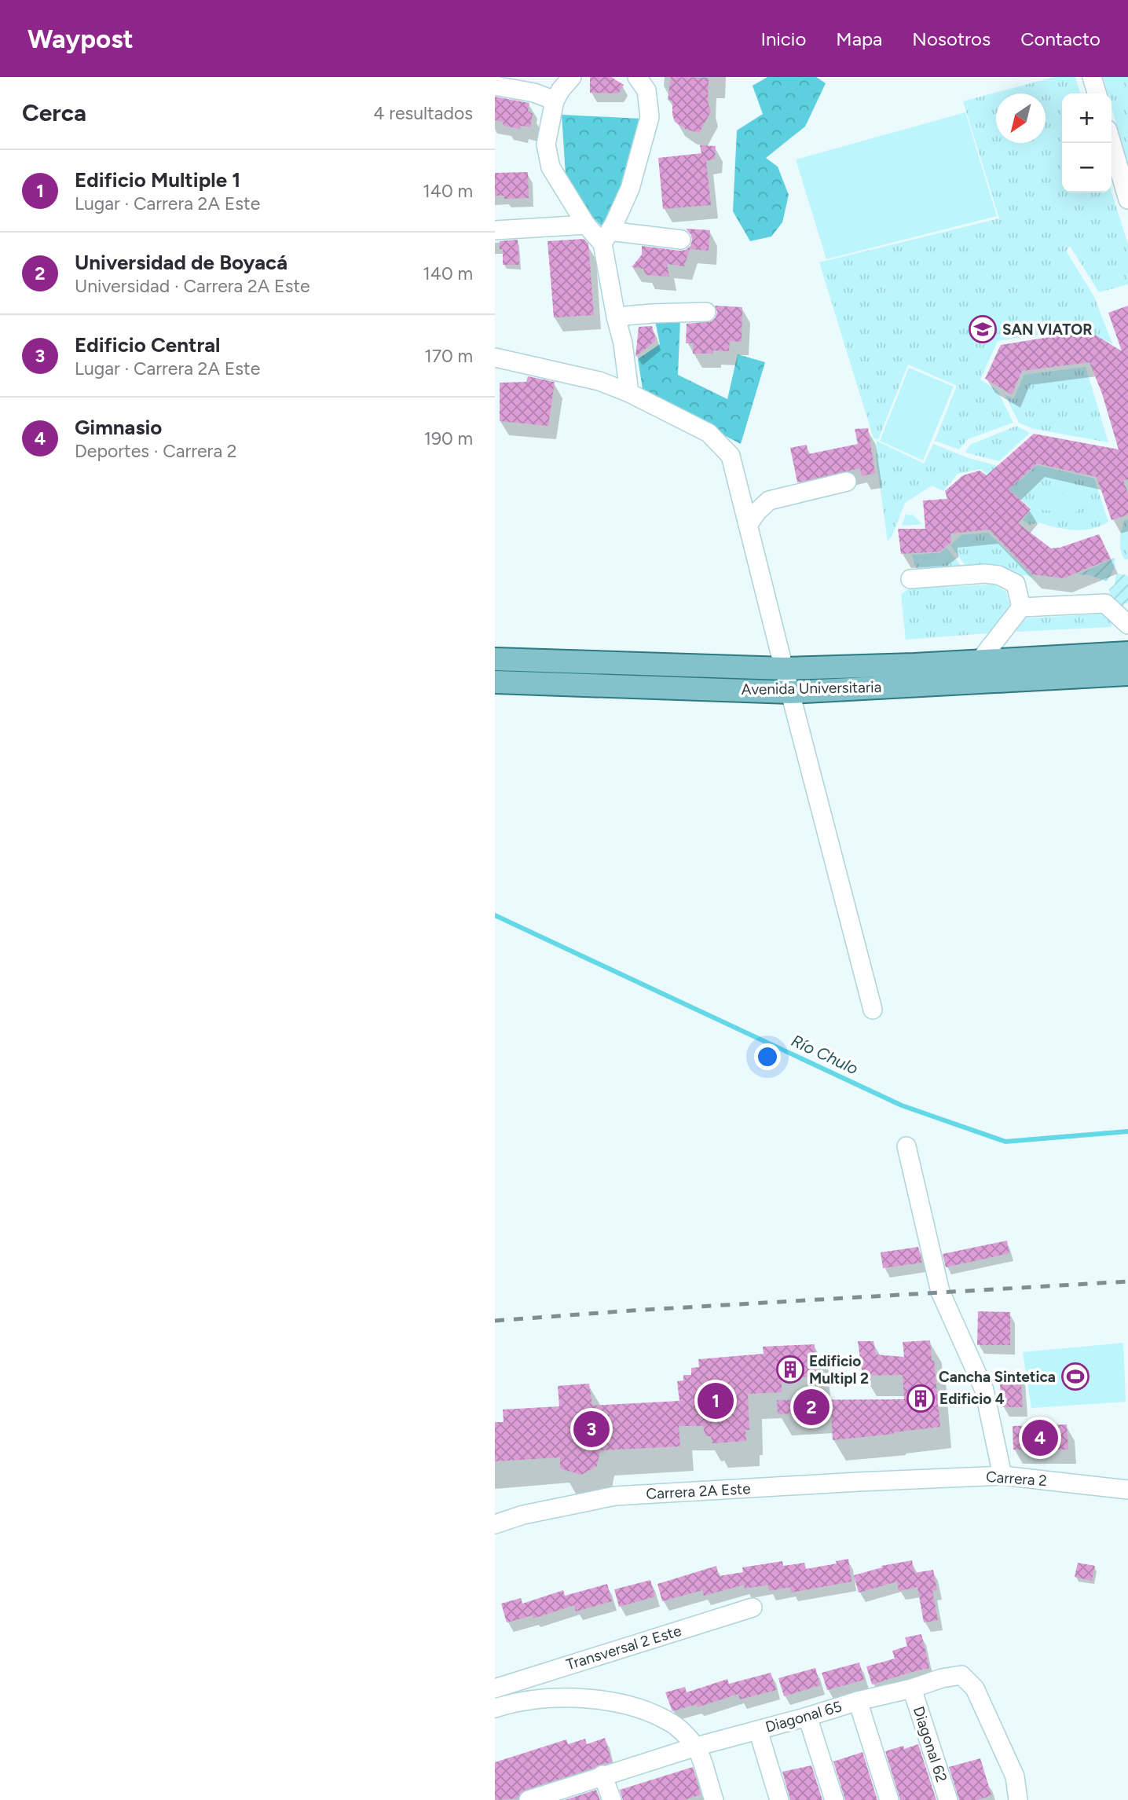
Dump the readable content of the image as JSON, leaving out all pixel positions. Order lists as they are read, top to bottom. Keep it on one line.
{"streets":{"main road":["Avenida Universitaria"],"street":["Carrera 2","Carrera 2A Este","Transversal 2 Este","Diagonal 65","Diagonal 62"]},"crossings":[["Carrera 2","Carrera 2A Este"],["Diagonal 65","Diagonal 62"]],"water":["Río Chulo"],"places":{"school or university":["SAN VIATOR"],"building":["Edificio Multipl 2","Edificio 4"],"sports":["Cancha Sintetica"]},"north":"bottom left","page":{"header":"Waypost","nav":["Inicio","Mapa","Nosotros","Contacto"],"heading":["Cerca","4 resultados"],"map_buttons":["+","−"],"list":[{"mark":"1","name":"Edificio Multiple 1","note":"Lugar · Carrera 2A Este","value":"140 m"},{"mark":"2","name":"Universidad de Boyacá","note":"Universidad · Carrera 2A Este","value":"140 m"},{"mark":"3","name":"Edificio Central","note":"Lugar · Carrera 2A Este","value":"170 m"},{"mark":"4","name":"Gimnasio","note":"Deportes · Carrera 2","value":"190 m"}],"pins":["1","2","3","4"]}}
